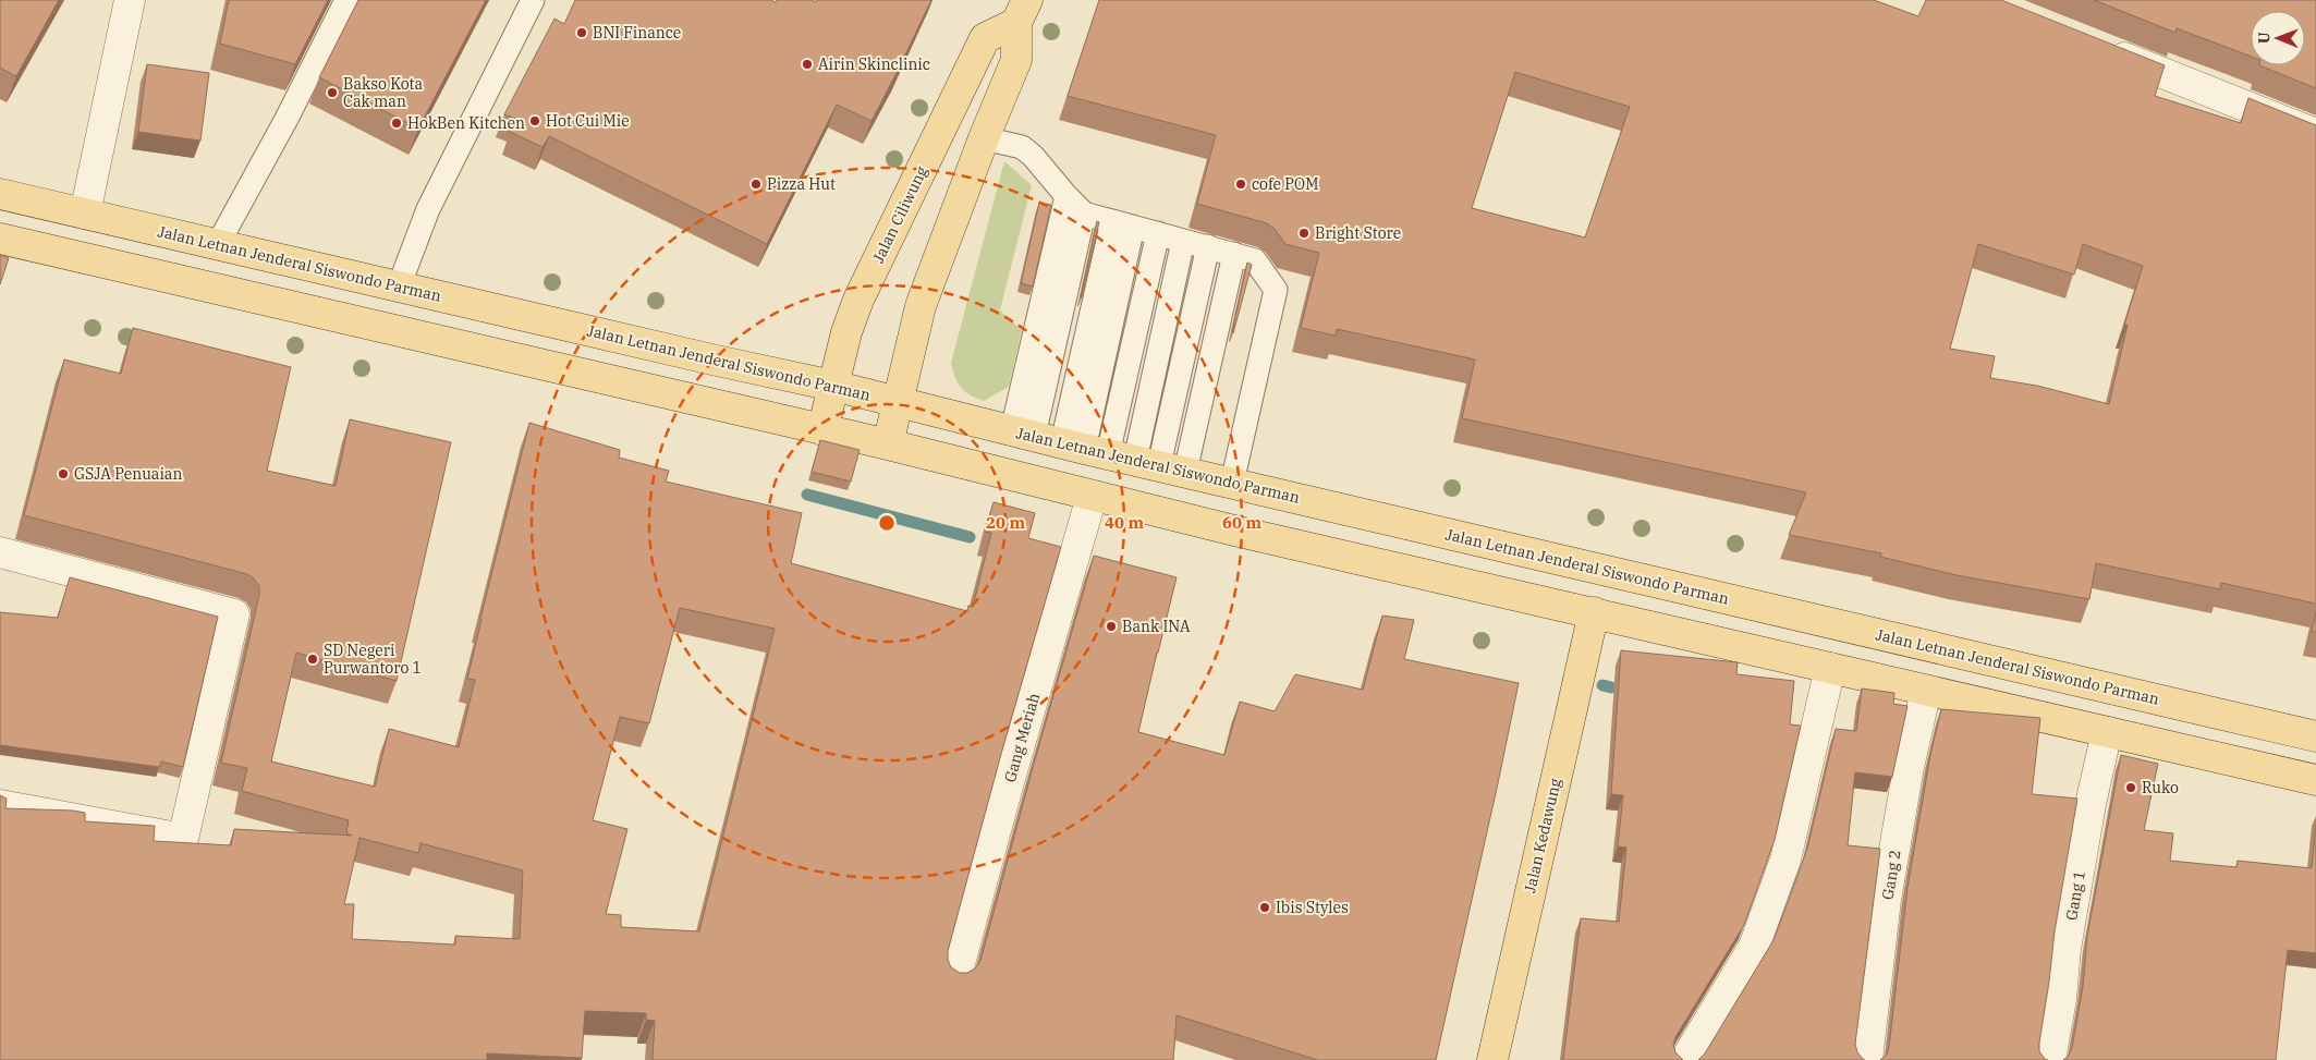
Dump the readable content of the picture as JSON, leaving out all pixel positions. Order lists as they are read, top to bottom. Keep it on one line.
{"streets":{"main road":["Jalan Ciliwung","Jalan Letnan Jenderal Siswondo Parman","Jalan Kedawung"],"street":["Gang Meriah","Gang 2","Gang 1"]},"crossings":[["Jalan Ciliwung","Jalan Letnan Jenderal Siswondo Parman"]],"places":["BNI Finance","Airin Skinclinic","Bakso Kota Cak man","Hot Cui Mie","HokBen Kitchen","Pizza Hut","cofe POM","Bright Store","GSJA Penuaian","Bank INA","SD Negeri Purwantoro 1","Ruko","Ibis Styles"],"north":"left","rings":["20 m","40 m","60 m"]}
